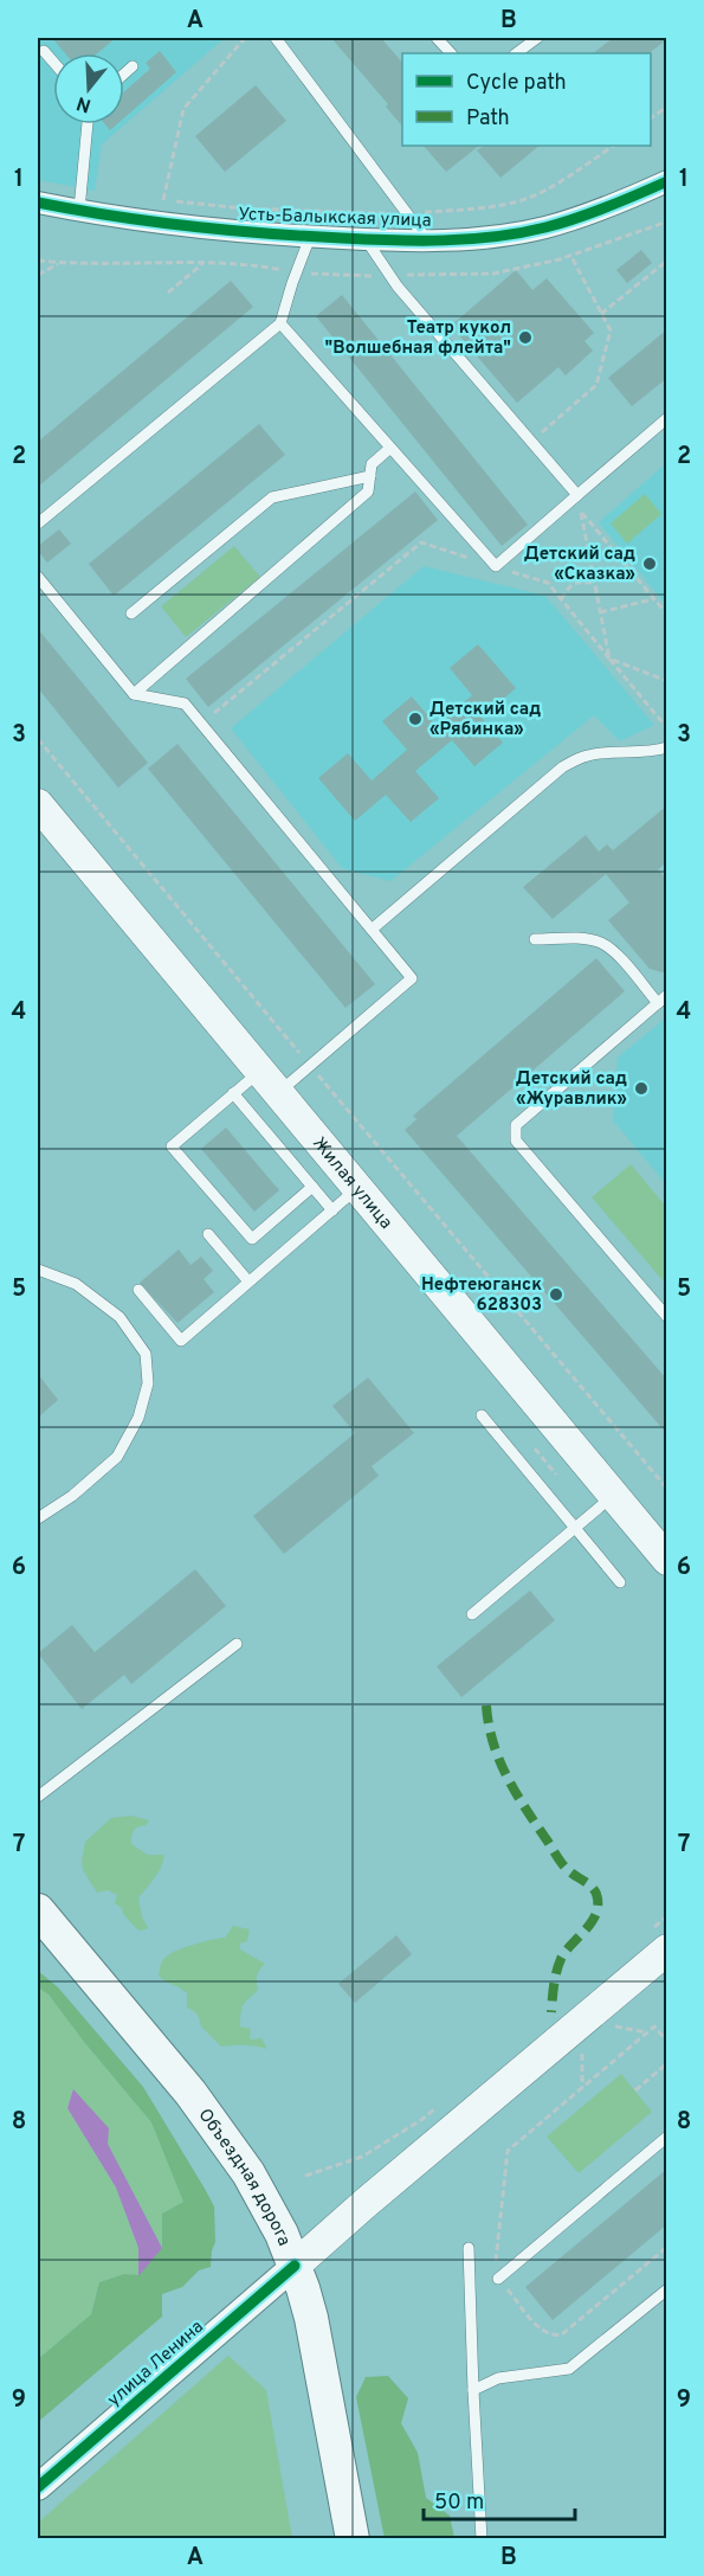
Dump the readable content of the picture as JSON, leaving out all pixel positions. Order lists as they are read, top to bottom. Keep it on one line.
{"streets":{"main road":["Жилая улица","Объездная дорога","улица Ленина"],"street":["Усть-Балыкская улица"]},"crossings":[["Объездная дорога","улица Ленина"]],"places":["Театр кукол \"Волшебная флейта\"","Детский сад «Сказка»","Детский сад «Рябинка»","Детский сад «Журавлик»","Нефтеюганск 628303"],"legend":["Cycle path","Path"],"scale_bar":"50 m","north":"bottom","grid":{"columns":["A","B"],"rows":["1","2","3","4","5","6","7","8","9"]}}
